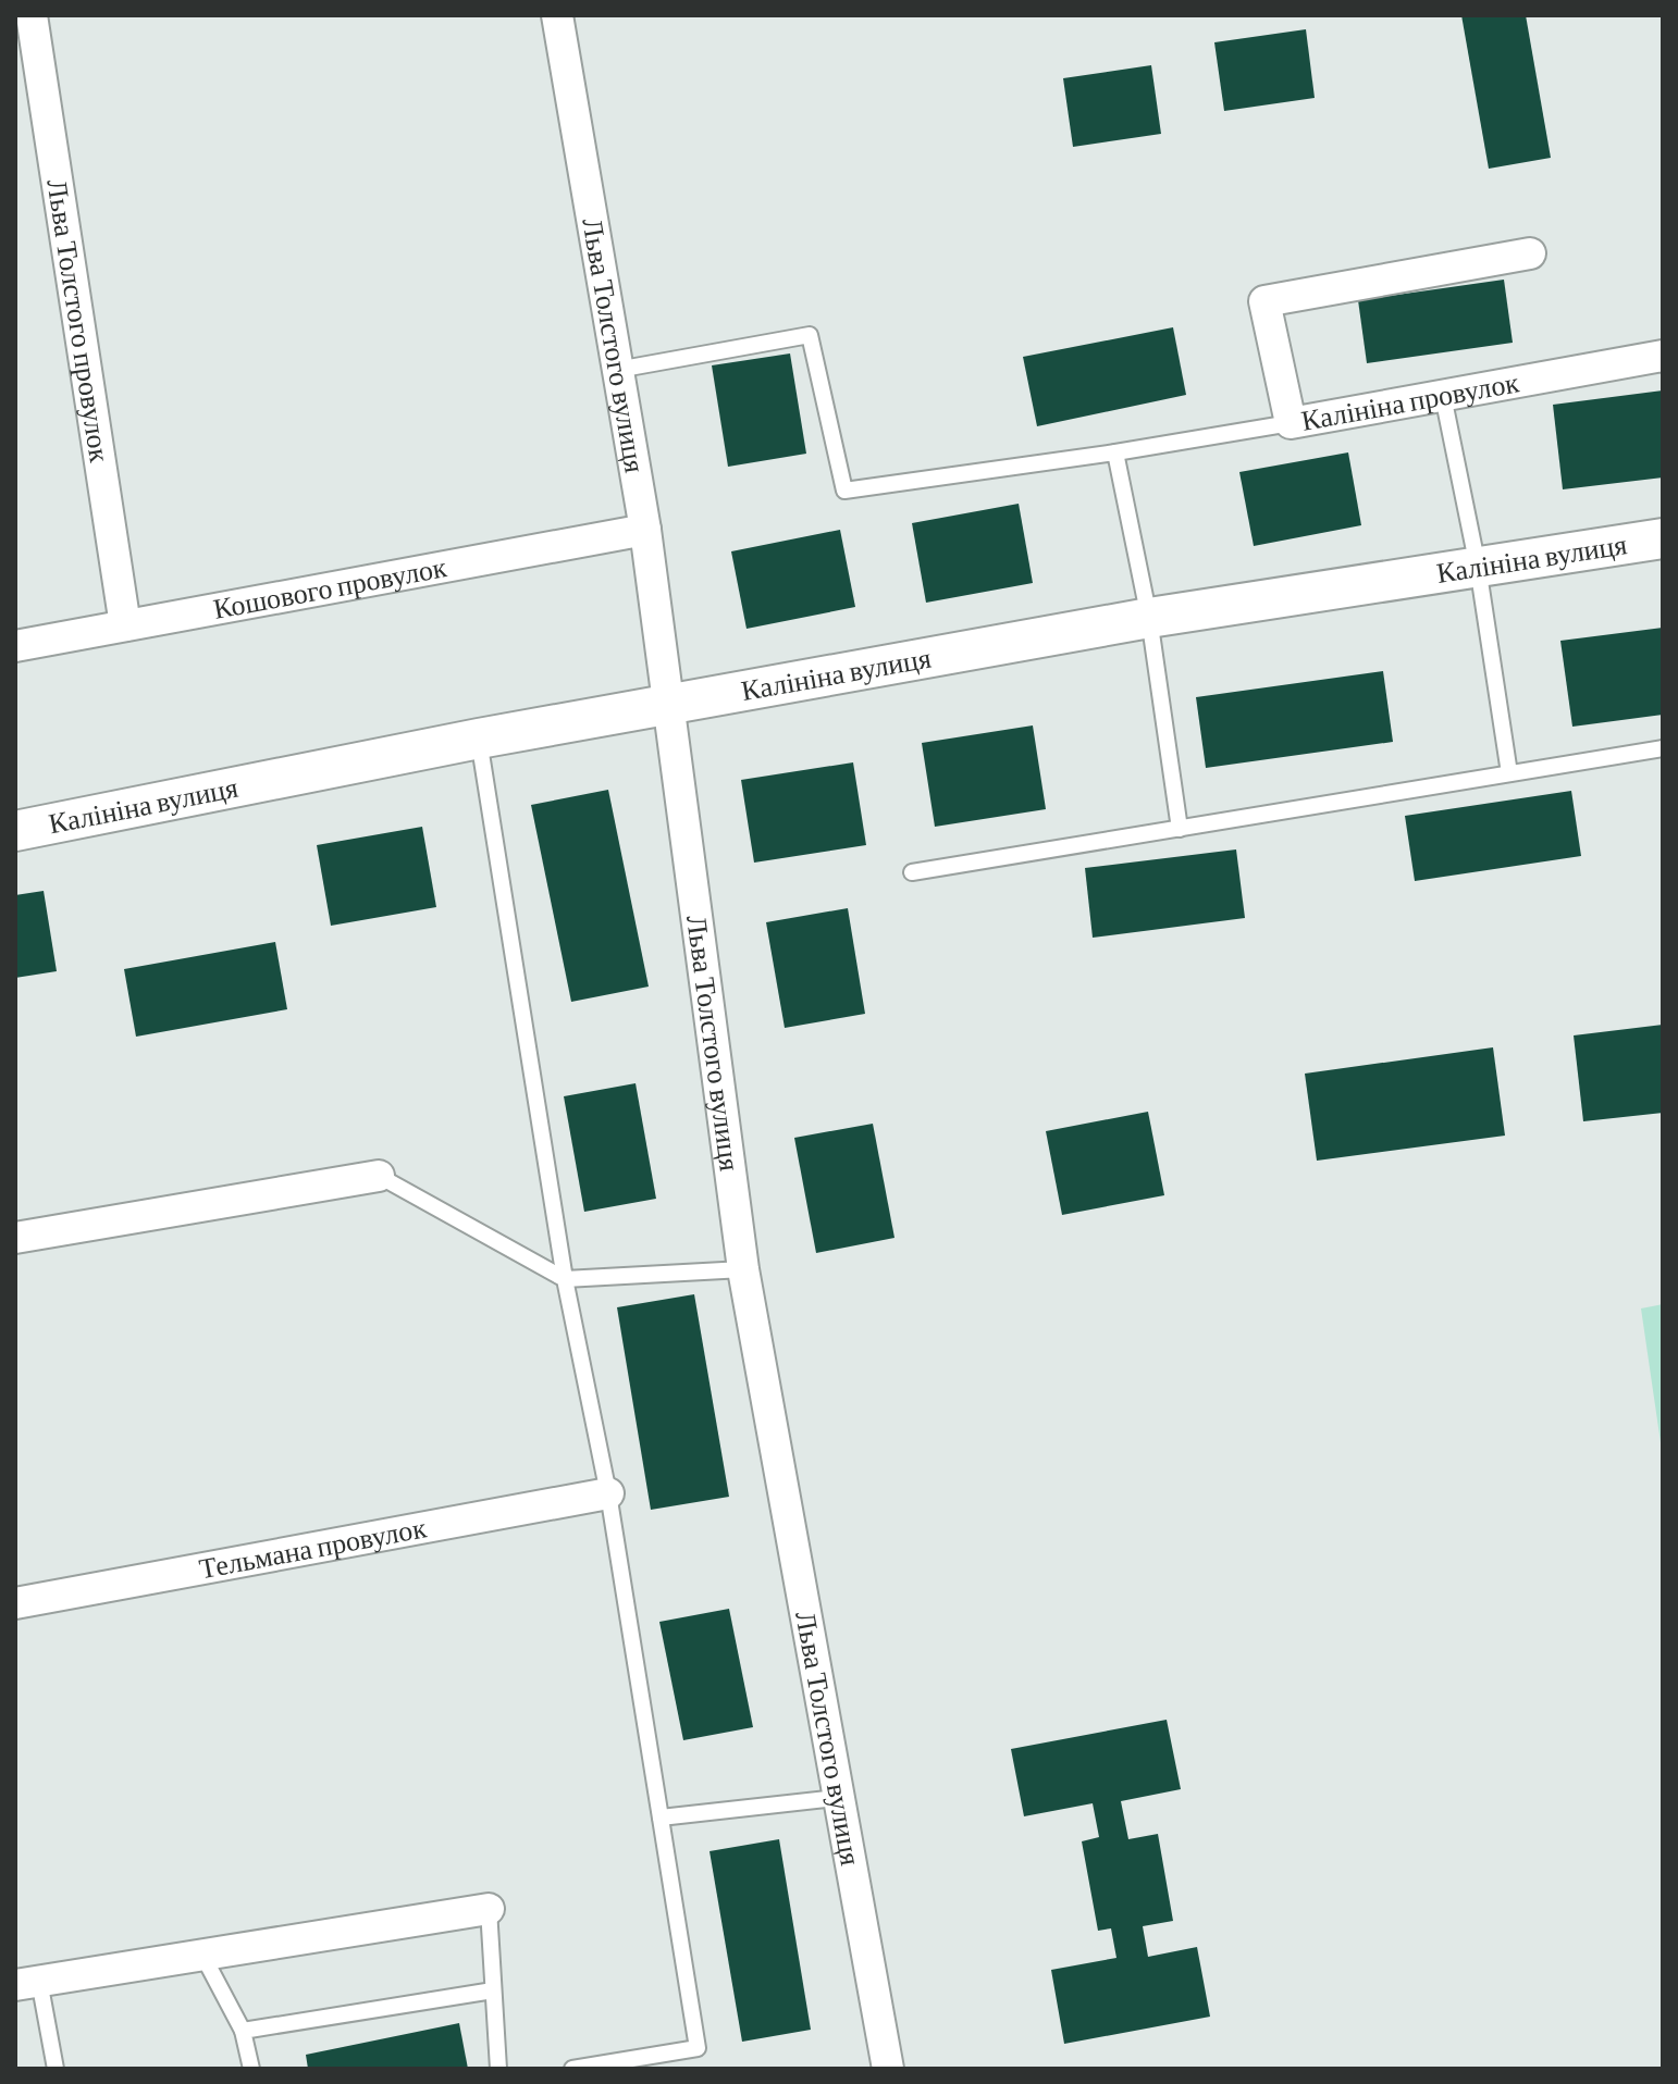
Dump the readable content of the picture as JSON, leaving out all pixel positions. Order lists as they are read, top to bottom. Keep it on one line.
{"streets":{"street":["Льва Толстого провулок","Льва Толстого вулиця","Калініна провулок","Калініна вулиця","Кошового провулок","Тельмана провулок"]},"crossings":[["Льва Толстого провулок","Кошового провулок"],["Льва Толстого вулиця","Калініна вулиця"],["Льва Толстого вулиця","Кошового провулок"]]}
